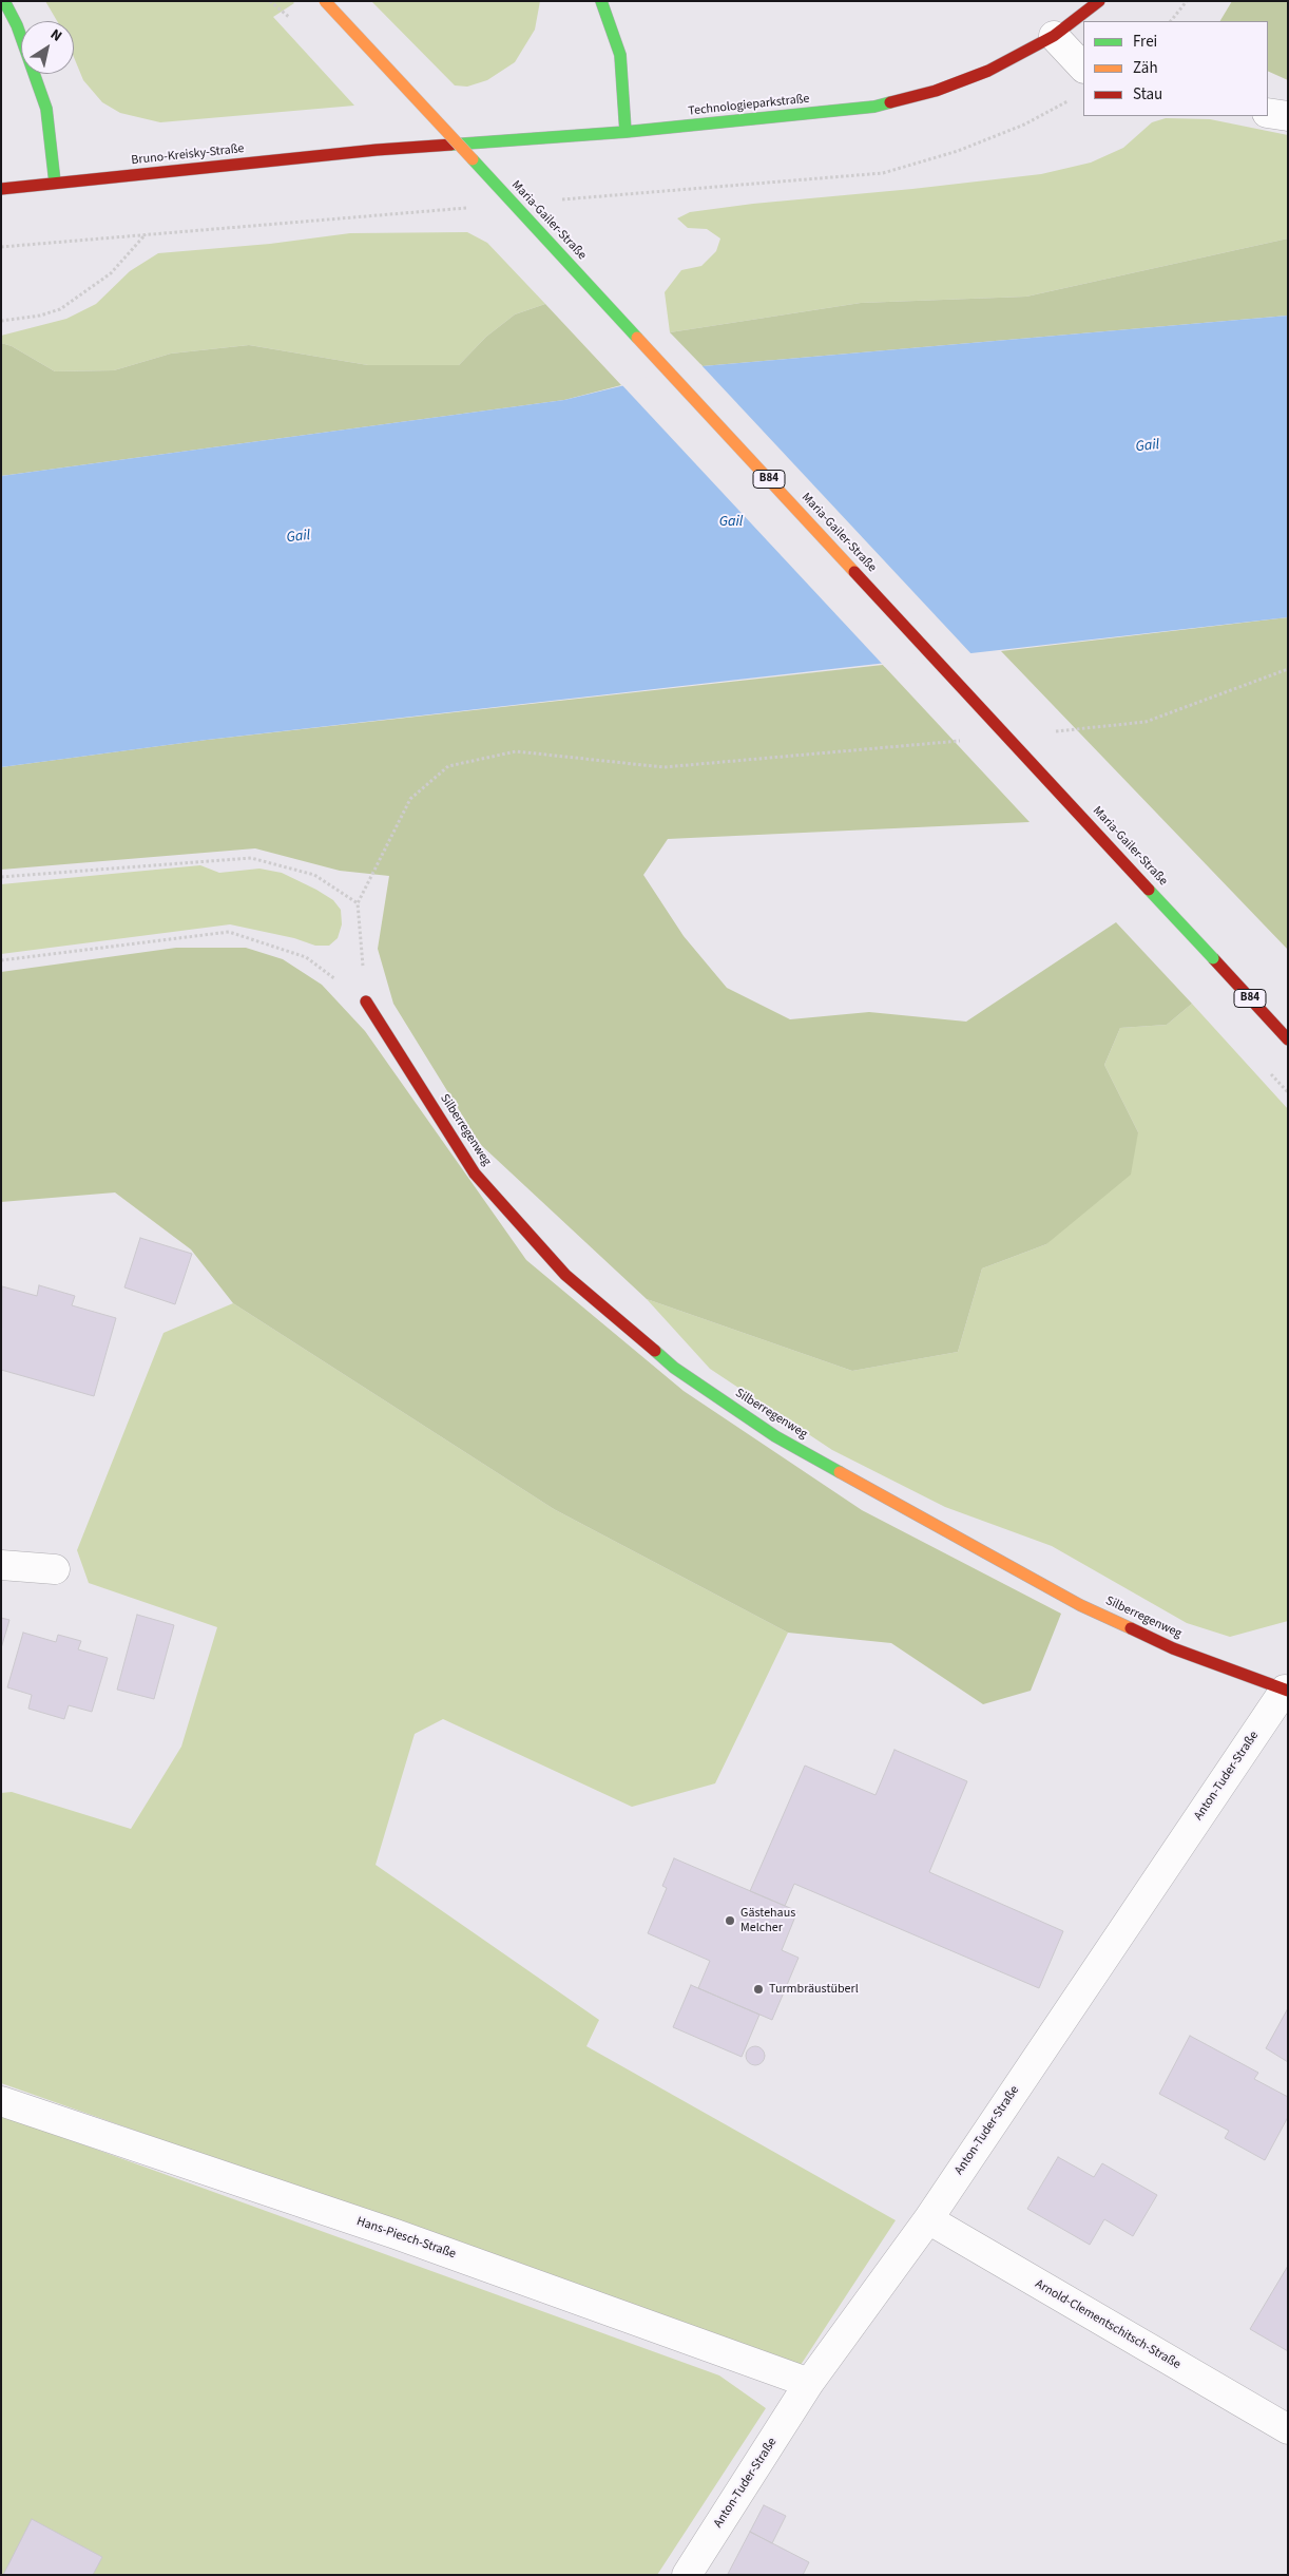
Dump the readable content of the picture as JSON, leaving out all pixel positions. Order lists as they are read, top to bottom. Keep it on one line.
{"streets":{"street":["Technologieparkstraße","Bruno-Kreisky-Straße","Maria-Gailer-Straße","B84","Silberregenweg","Anton-Tuder-Straße","Hans-Piesch-Straße","Arnold-Clementschitsch-Straße"]},"crossings":[["Technologieparkstraße","Bruno-Kreisky-Straße"],["Silberregenweg","Anton-Tuder-Straße"],["Anton-Tuder-Straße","Hans-Piesch-Straße"],["Anton-Tuder-Straße","Arnold-Clementschitsch-Straße"]],"water":["Gail"],"places":["Gästehaus Melcher","Turmbräustüberl"],"legend":["Frei","Zäh","Stau"],"north":"top right"}
